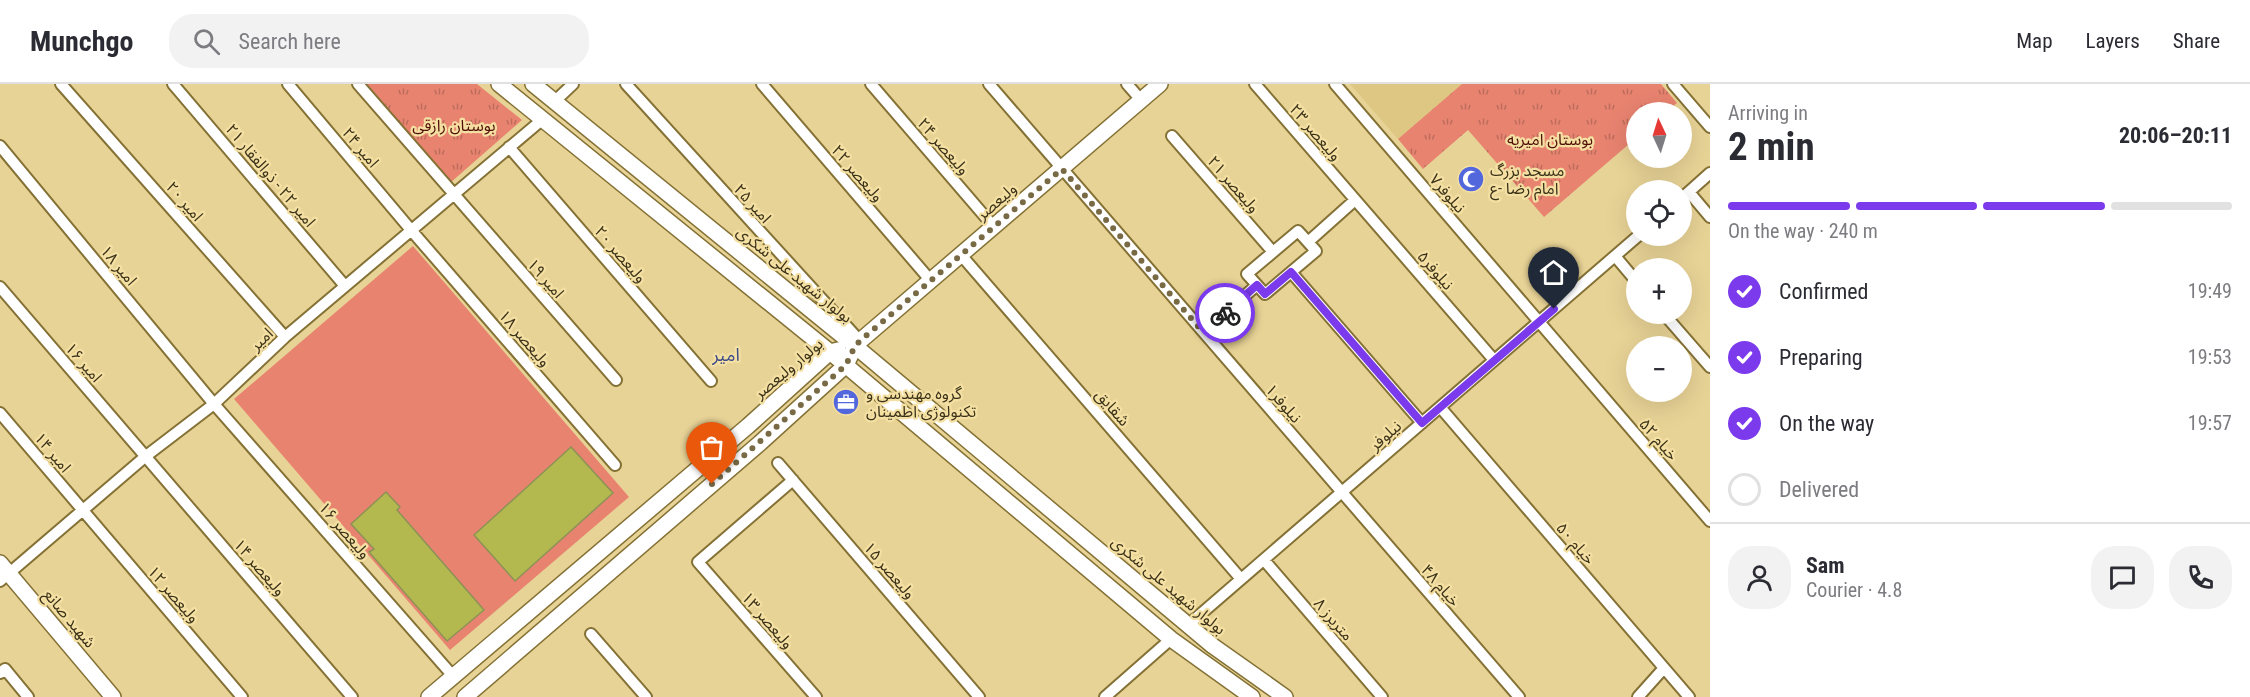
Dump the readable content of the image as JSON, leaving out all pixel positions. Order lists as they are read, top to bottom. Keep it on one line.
{"streets":{"main road":["ولیعصر","بولوار شهید علی شکری","بولوار ولیعصر","شهید صانع"],"street":["ولیعصر ۲۳","ولیعصر ۲۴","امیر ۲۴","ولیعصر ۲۲","امیر ۲۲ - ذوالفقار ۲۱","ولیعصر ۲۱","نیلوفر۷","امیر ۲۰","امیر ۲۵","ولیعصر ۲۰","امیر ۱۸","نیلوفر۵","امیر ۱۹","ولیعصر ۱۸","امیر","امیر ۱۶","نیلوفر۱","شقایق","نیلوفر","خیام ۵۲","امیر ۱۴","ولیعصر ۱۶","خیام ۵۰","ولیعصر ۱۴","ولیعصر ۱۵","خیام ۴۸","ولیعصر ۱۲","۸ متریرز","ولیعصر ۱۳"]},"crossings":[["ولیعصر ۲۳","نیلوفر۵"],["ولیعصر ۲۴","ولیعصر"],["امیر ۲۴","ولیعصر ۱۸"],["امیر ۲۴","امیر"],["ولیعصر ۲۲","ولیعصر"],["امیر ۲۲ - ذوالفقار ۲۱","امیر"],["نیلوفر۷","نیلوفر"],["نیلوفر۷","خیام ۵۲"],["امیر ۲۰","امیر"],["ولیعصر","امیر ۲۵"],["ولیعصر","بولوار شهید علی شکری"],["ولیعصر","بولوار ولیعصر"],["ولیعصر","نیلوفر۱"],["ولیعصر","شقایق"],["امیر ۲۵","بولوار شهید علی شکری"],["امیر ۲۵","بولوار ولیعصر"],["ولیعصر ۲۰","امیر"],["امیر ۱۸","امیر"],["امیر ۱۸","ولیعصر ۱۶"],["نیلوفر۵","نیلوفر"],["بولوار شهید علی شکری","بولوار ولیعصر"],["بولوار شهید علی شکری","نیلوفر"],["امیر ۱۹","امیر"],["ولیعصر ۱۸","امیر"],["امیر","امیر ۱۶"],["امیر","امیر ۱۴"],["امیر","ولیعصر ۱۶"],["امیر","ولیعصر ۱۴"],["امیر","ولیعصر ۱۲"],["امیر","شهید صانع"],["امیر ۱۶","ولیعصر ۱۴"],["بولوار ولیعصر","ولیعصر ۱۶"],["نیلوفر۱","نیلوفر"],["نیلوفر۱","خیام ۴۸"],["شقایق","نیلوفر"],["نیلوفر","خیام ۵۲"],["نیلوفر","خیام ۵۰"],["نیلوفر","خیام ۴۸"],["نیلوفر","۸ متریرز"],["امیر ۱۴","ولیعصر ۱۲"],["ولیعصر ۱۵","ولیعصر ۱۳"]],"districts":["امیر"],"parks":["بوستان رازقی","بوستان امیریه"],"places":{"mosque":["مسجد بزرگ امام رضا -ع"],"office":["گروه مهندسی و تکنولوژی اطمینان"]},"north":"top","page":{"header":"Munchgo","search":"Search here","nav":["Map","Layers","Share"],"heading":["2 min","Arriving in","20:06–20:11"],"panel":["Sam","Courier · 4.8"],"map_buttons":["+","−"],"bar":"On the way · 240 m","list":[["Confirmed","19:49"],["Preparing","19:53"],["On the way","19:57"],"Delivered"]}}
